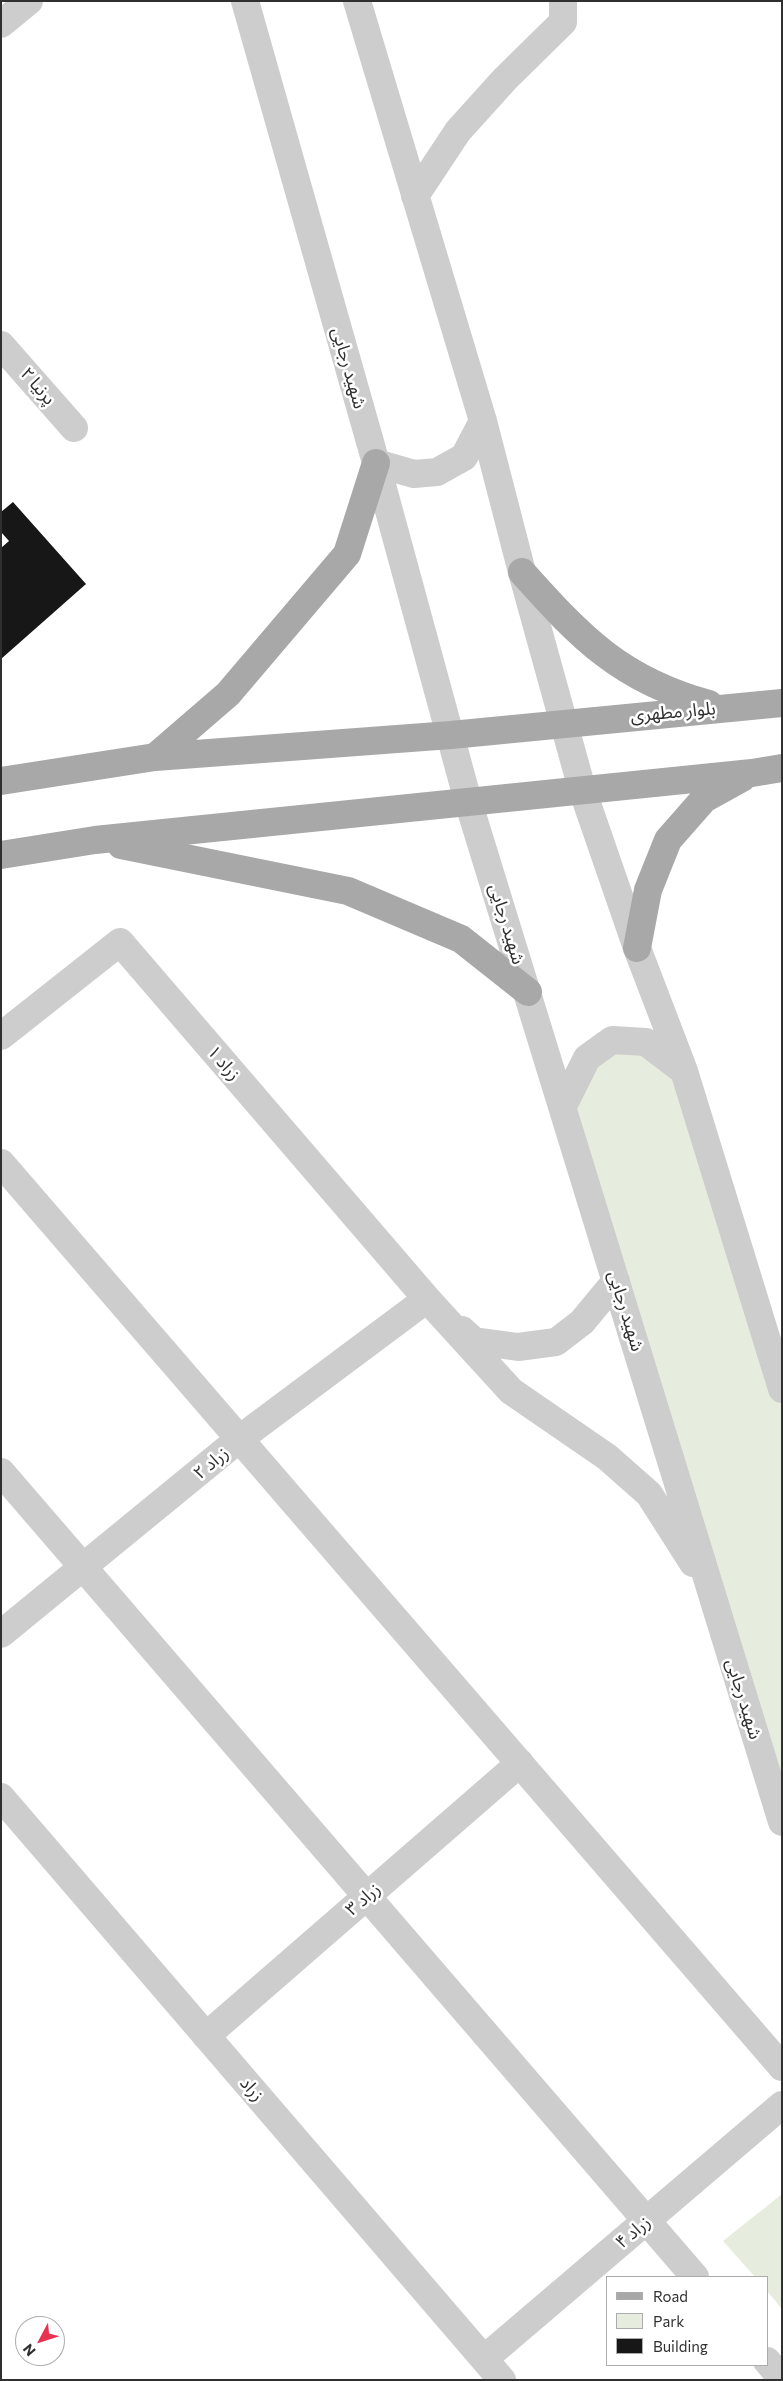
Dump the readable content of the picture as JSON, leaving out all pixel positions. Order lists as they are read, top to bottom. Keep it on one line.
{"streets":{"main road":["بلوار مطهری"],"street":["شهید رجایی","پرنیا ۲","زراد ۱","زراد ۲","زراد ۳","زراد","زراد ۴"]},"crossings":[["شهید رجایی","بلوار مطهری"],["زراد ۱","زراد ۲"],["زراد ۳","زراد"],["زراد","زراد ۴"]],"legend":["Road","Park","Building"],"north":"bottom left"}
